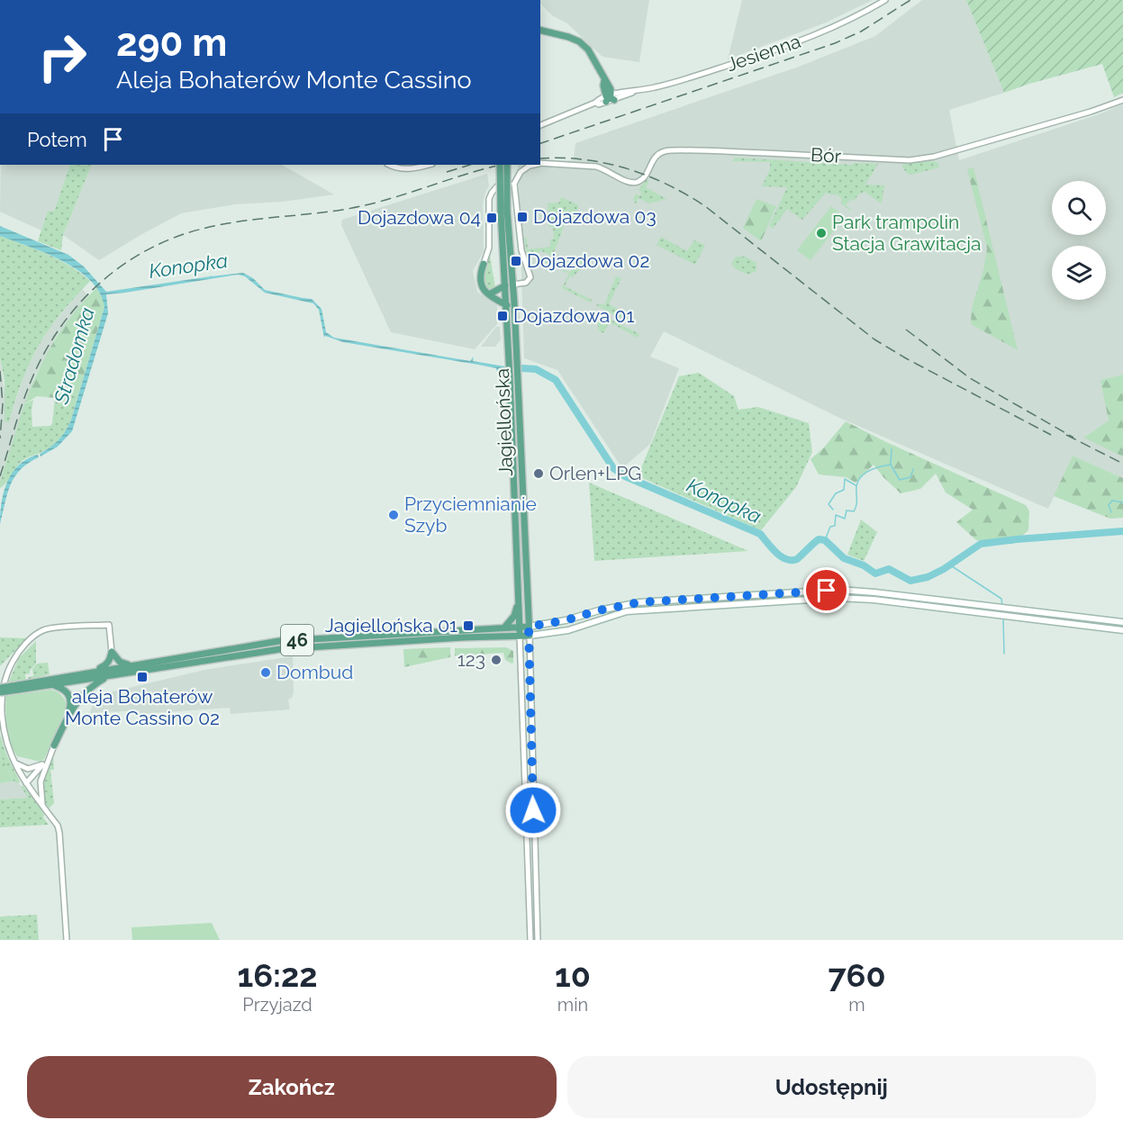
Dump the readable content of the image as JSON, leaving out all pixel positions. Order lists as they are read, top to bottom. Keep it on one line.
{"streets":{"main road":["Jagiellońska","46"],"street":["Jesienna","Bór"]},"crossings":[["Jagiellońska","46"]],"water":["Konopka","Stradomka"],"places":{"transit":["Dojazdowa 03","Dojazdowa 04","Dojazdowa 02","Dojazdowa 01","Jagiellońska 01","aleja Bohaterów Monte Cassino 02"],"other":["Park trampolin Stacja Grawitacja","Orlen+LPG","Przyciemnianie Szyb","123","Dombud"]},"page":{"turn":["290 m","Aleja Bohaterów Monte Cassino"],"then":"Potem","eta":["16:22","Przyjazd","10","min","760","m"],"buttons":["Zakończ","Udostępnij"]}}
